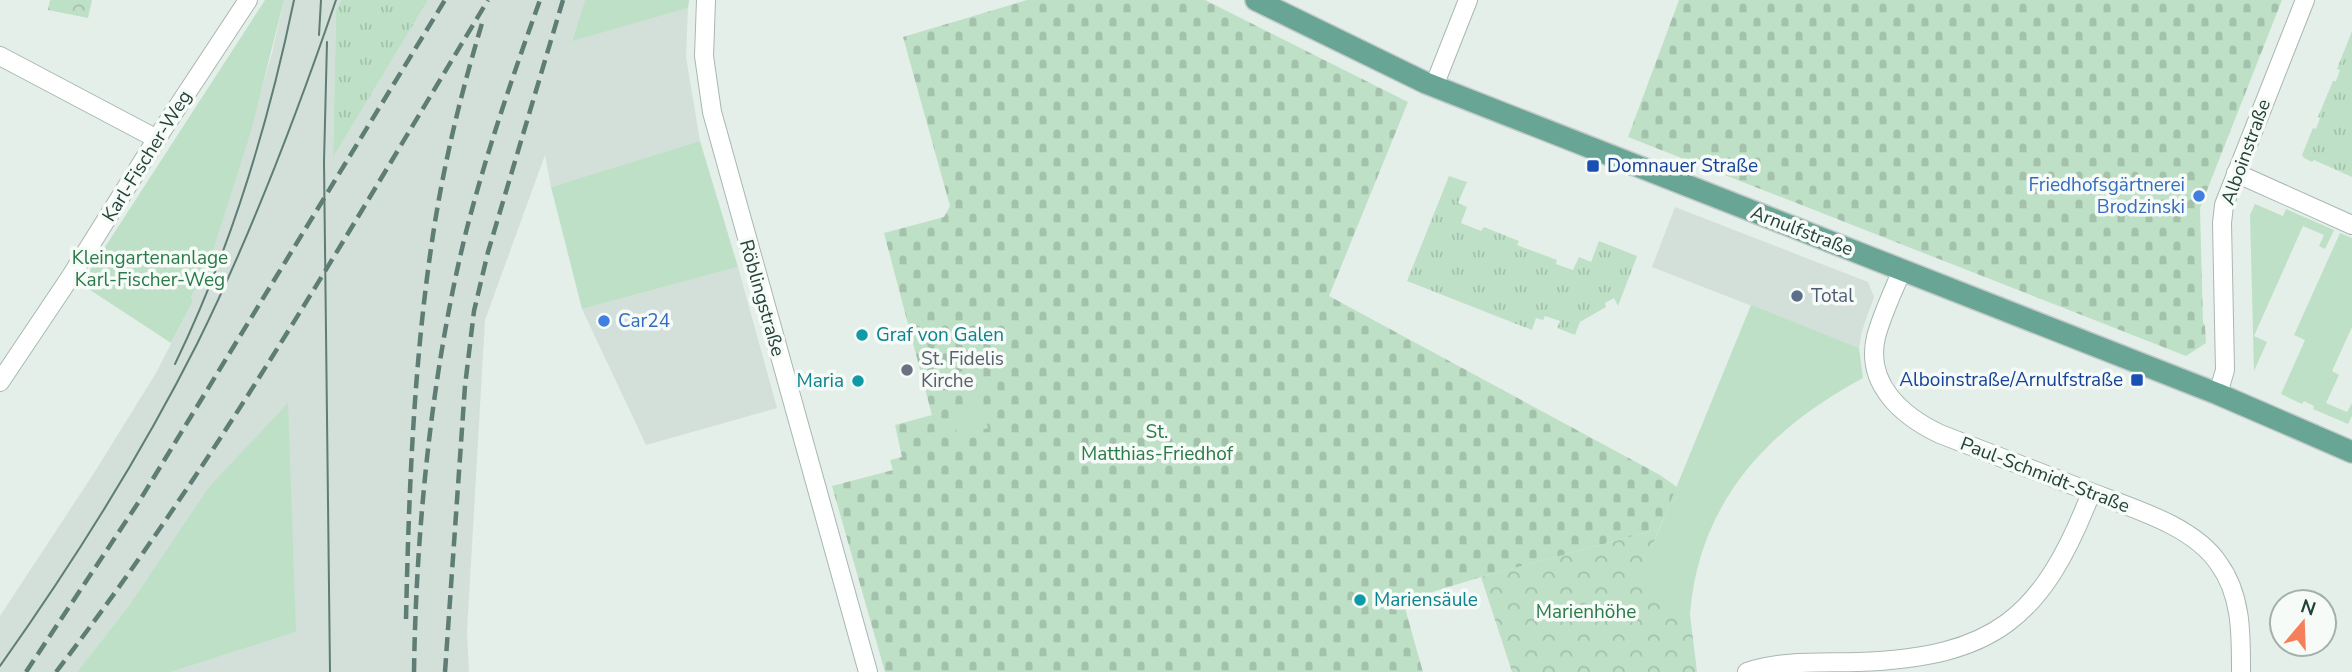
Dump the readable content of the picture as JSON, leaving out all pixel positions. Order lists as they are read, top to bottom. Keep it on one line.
{"streets":{"main road":["Arnulfstraße"],"street":["Alboinstraße","Karl-Fischer-Weg","Röblingstraße","Paul-Schmidt-Straße"]},"crossings":[["Alboinstraße","Arnulfstraße"],["Arnulfstraße","Paul-Schmidt-Straße"]],"parks":["Kleingartenanlage Karl-Fischer-Weg","St. Matthias-Friedhof","Marienhöhe"],"places":{"transit":["Domnauer Straße","Alboinstraße/Arnulfstraße"],"other":["Friedhofsgärtnerei Brodzinski","Total","Car24","Graf von Galen","St. Fidelis Kirche","Maria","Mariensäule"]},"north":"top"}
